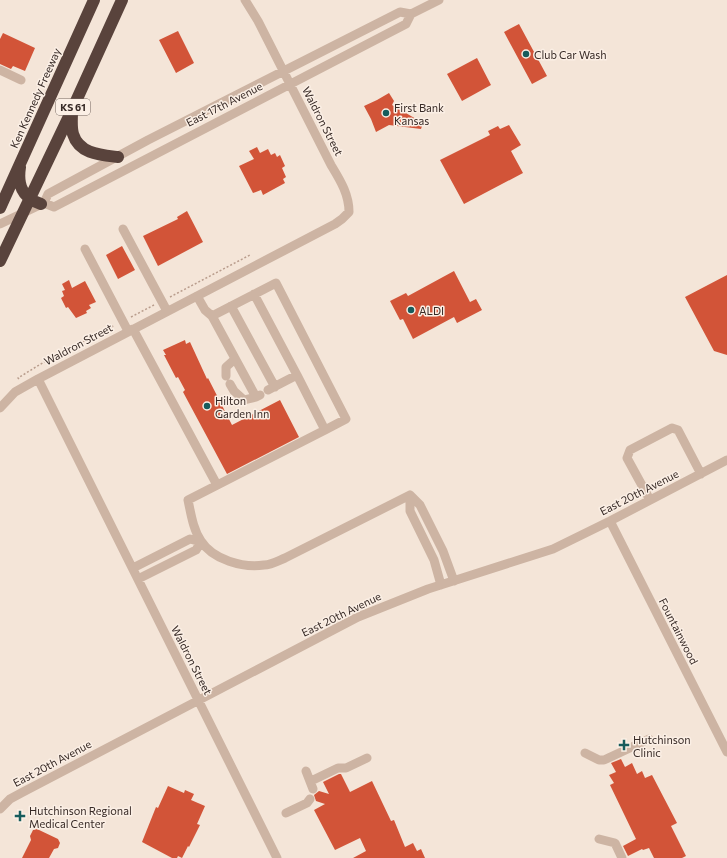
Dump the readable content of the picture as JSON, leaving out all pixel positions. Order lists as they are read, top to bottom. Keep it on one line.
{"streets":{"highway":["Ken Kennedy Freeway","KS 61"],"street":["East 17th Avenue","Waldron Street","East 20th Avenue","Fountainwood"]},"crossings":[["East 17th Avenue","KS 61"],["East 17th Avenue","Waldron Street"],["Waldron Street","East 20th Avenue"],["East 20th Avenue","Fountainwood"]],"places":{"other":["Club Car Wash","First Bank Kansas","ALDI","Hilton Garden Inn"],"health":["Hutchinson Clinic","Hutchinson Regional Medical Center"]}}
